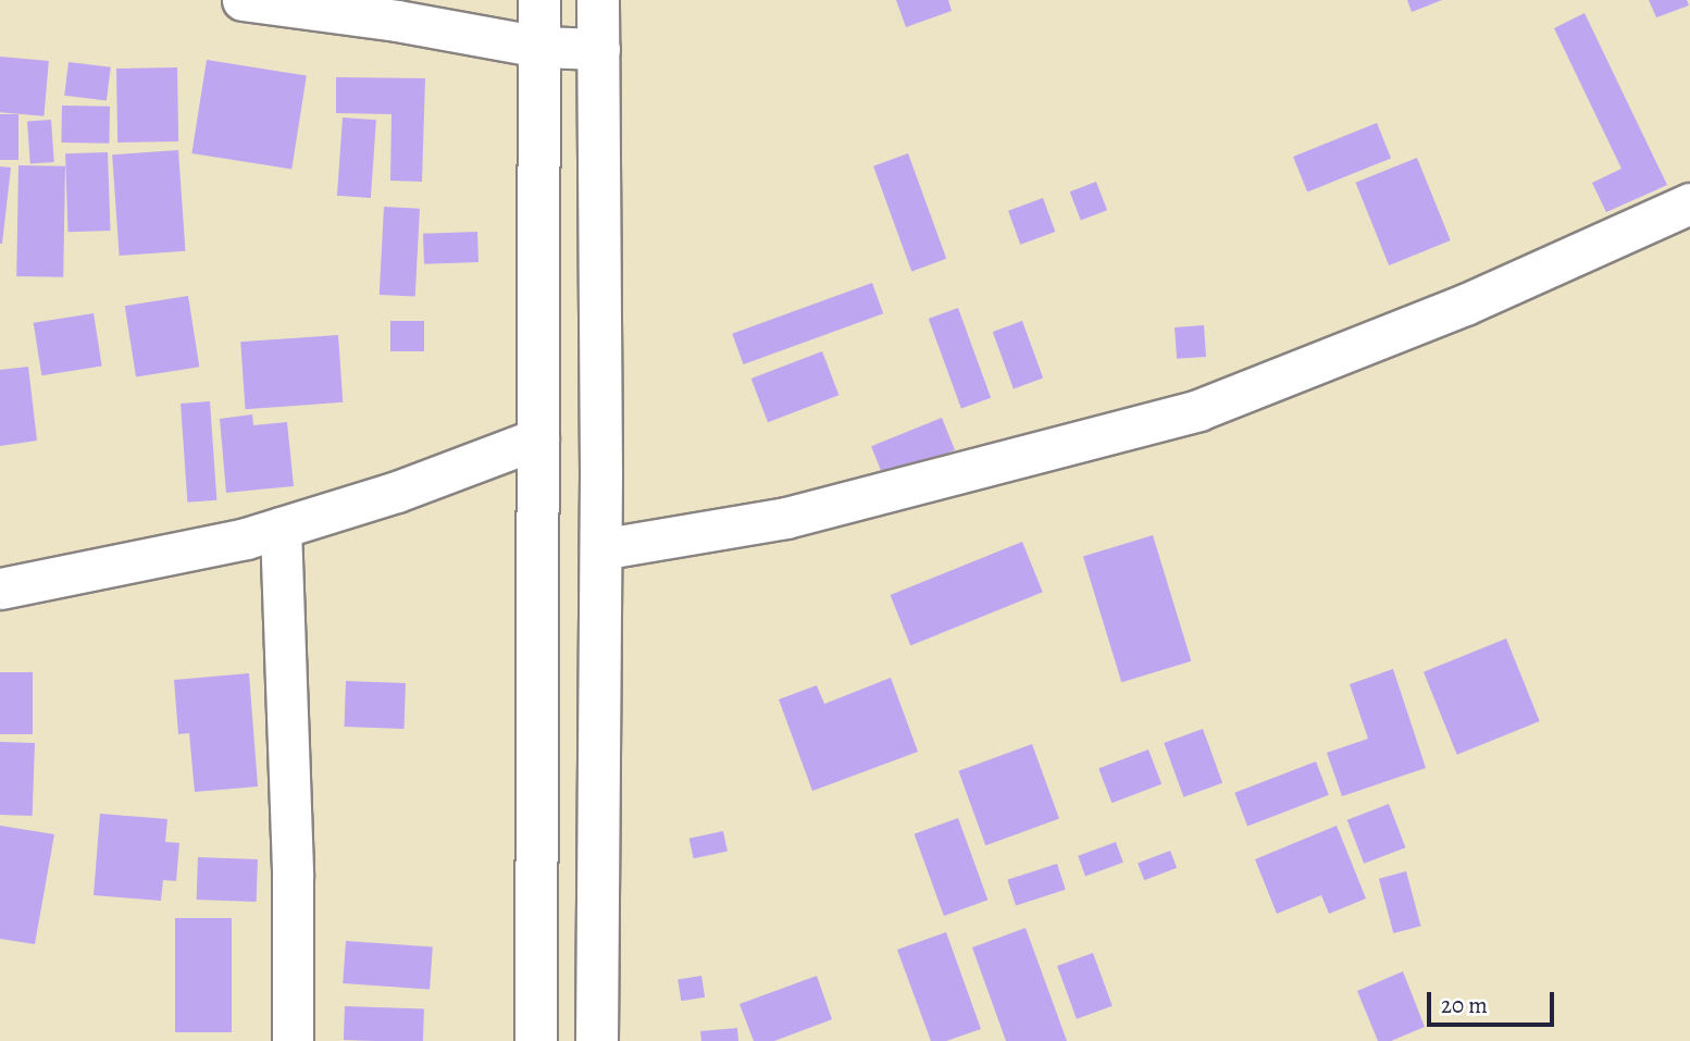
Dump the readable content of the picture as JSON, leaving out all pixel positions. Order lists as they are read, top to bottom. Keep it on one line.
{"scale_bar":"20 m"}
